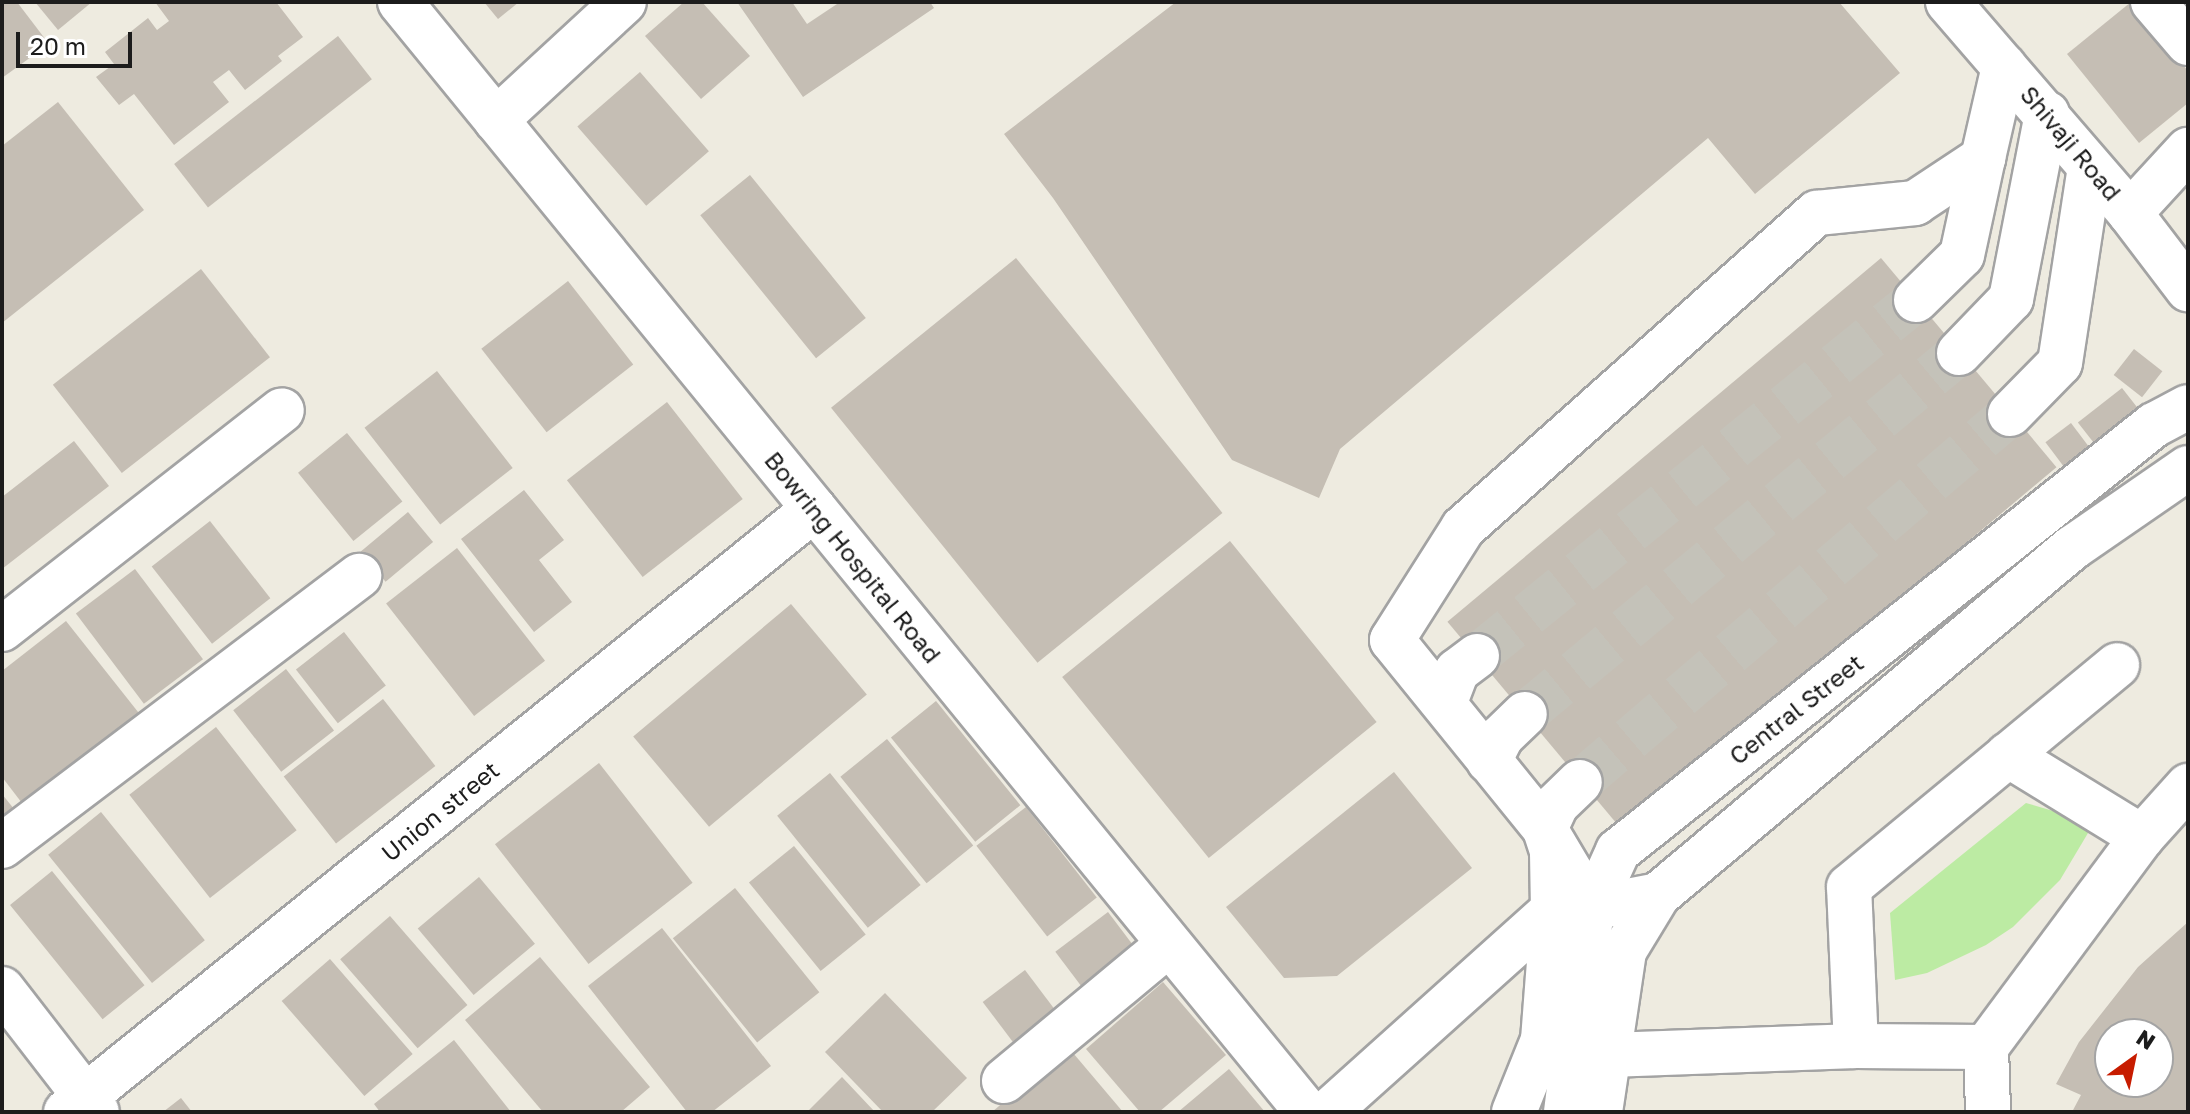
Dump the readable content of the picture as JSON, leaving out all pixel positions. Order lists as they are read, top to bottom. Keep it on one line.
{"streets":{"street":["Shivaji Road","Bowring Hospital Road","Central Street","Union street"]},"crossings":[["Bowring Hospital Road","Union street"]],"scale_bar":"20 m","north":"top right"}
